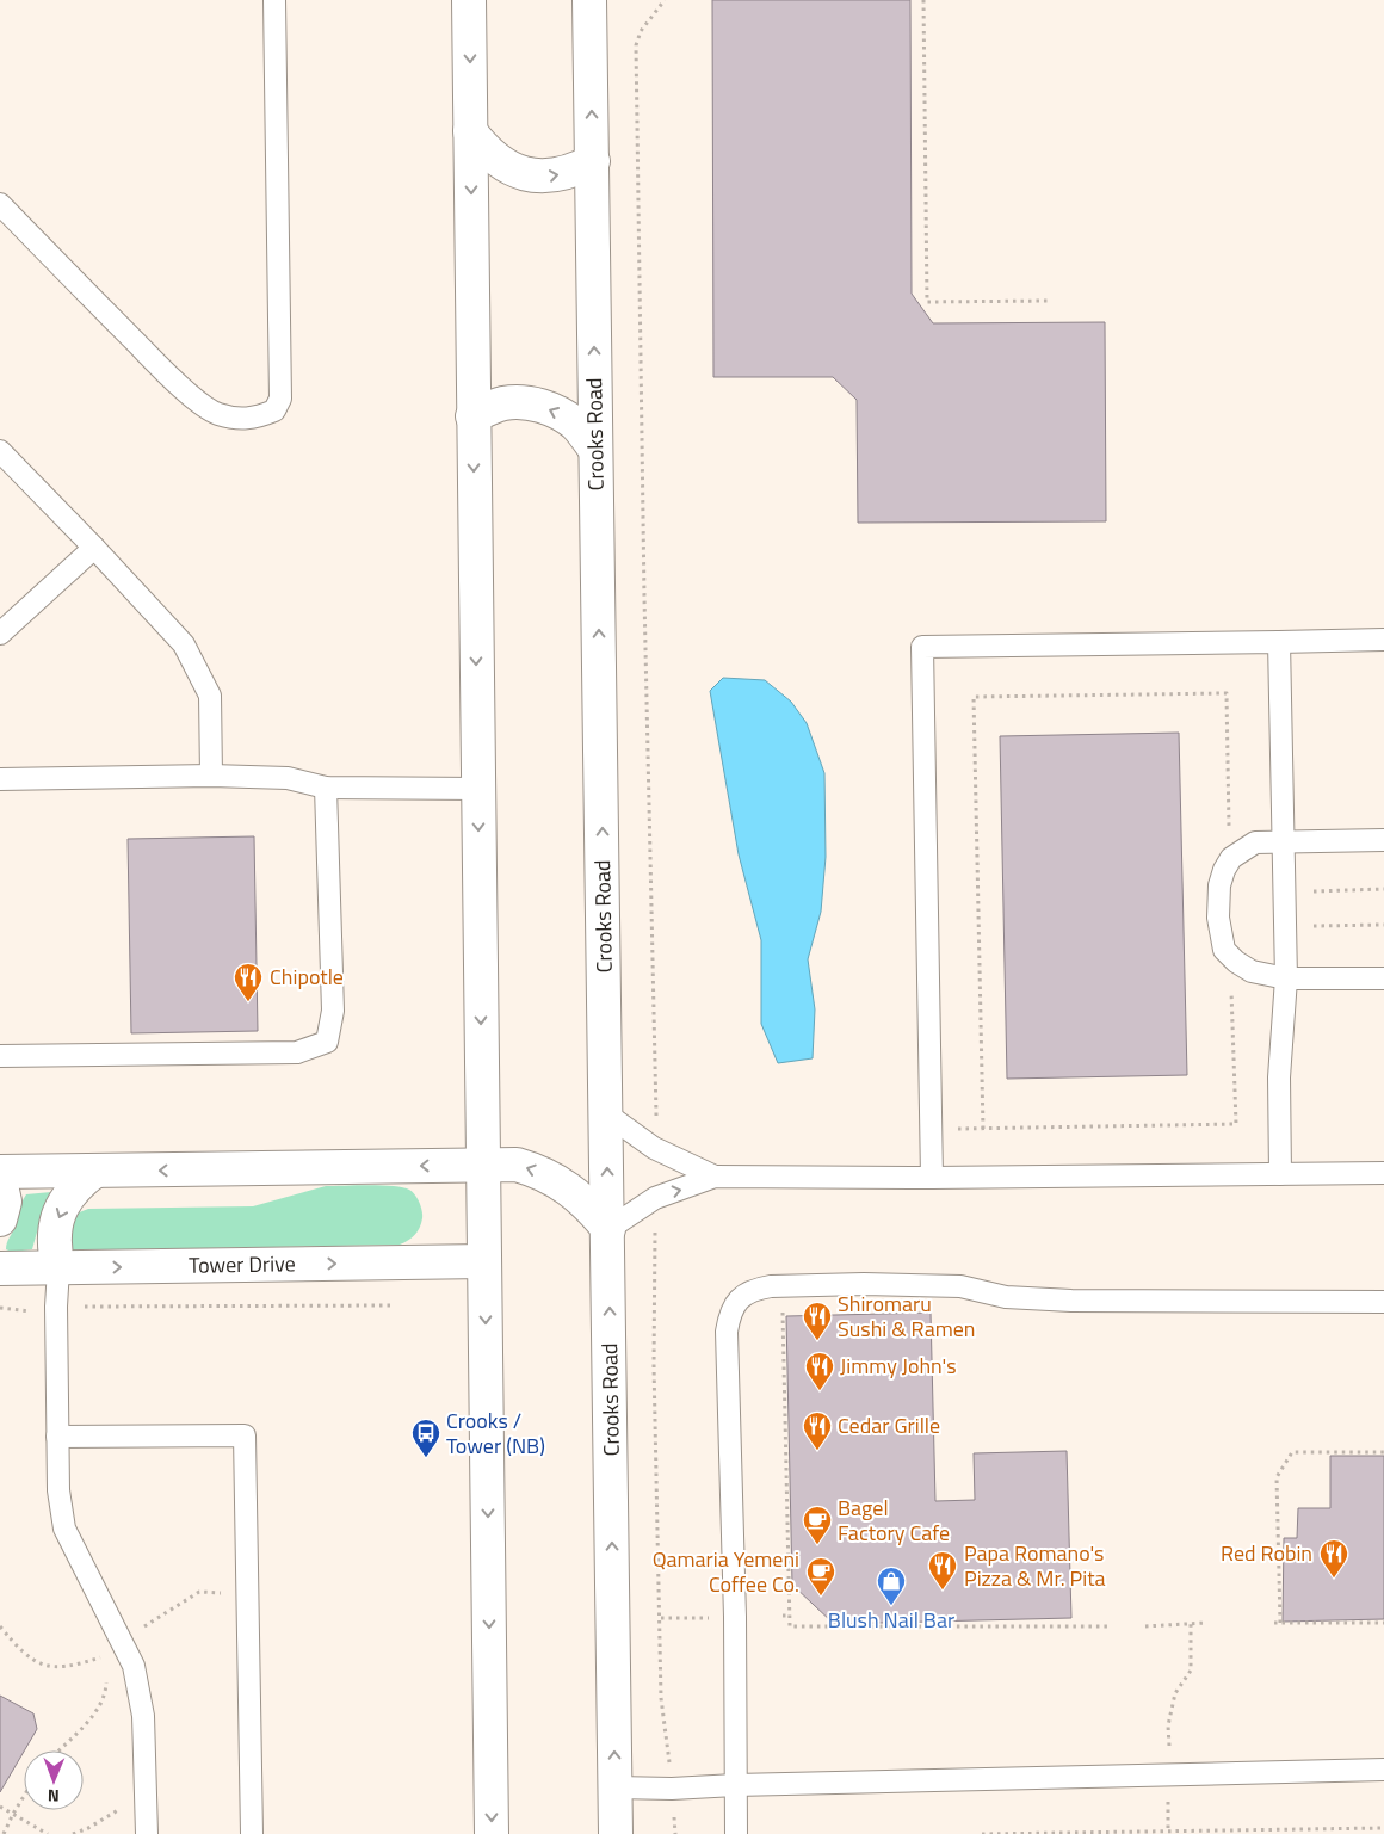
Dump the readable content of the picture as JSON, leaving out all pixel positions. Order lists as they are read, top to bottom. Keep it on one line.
{"streets":{"main road":["Crooks Road","Tower Drive"]},"places":{"restaurant":["Chipotle","Shiromaru Sushi & Ramen","Jimmy John's","Cedar Grille","Red Robin","Papa Romano's Pizza & Mr. Pita"],"bus stop":["Crooks / Tower (NB)"],"cafe":["Bagel Factory Cafe","Qamaria Yemeni Coffee Co."],"shop":["Blush Nail Bar"]},"north":"bottom"}
